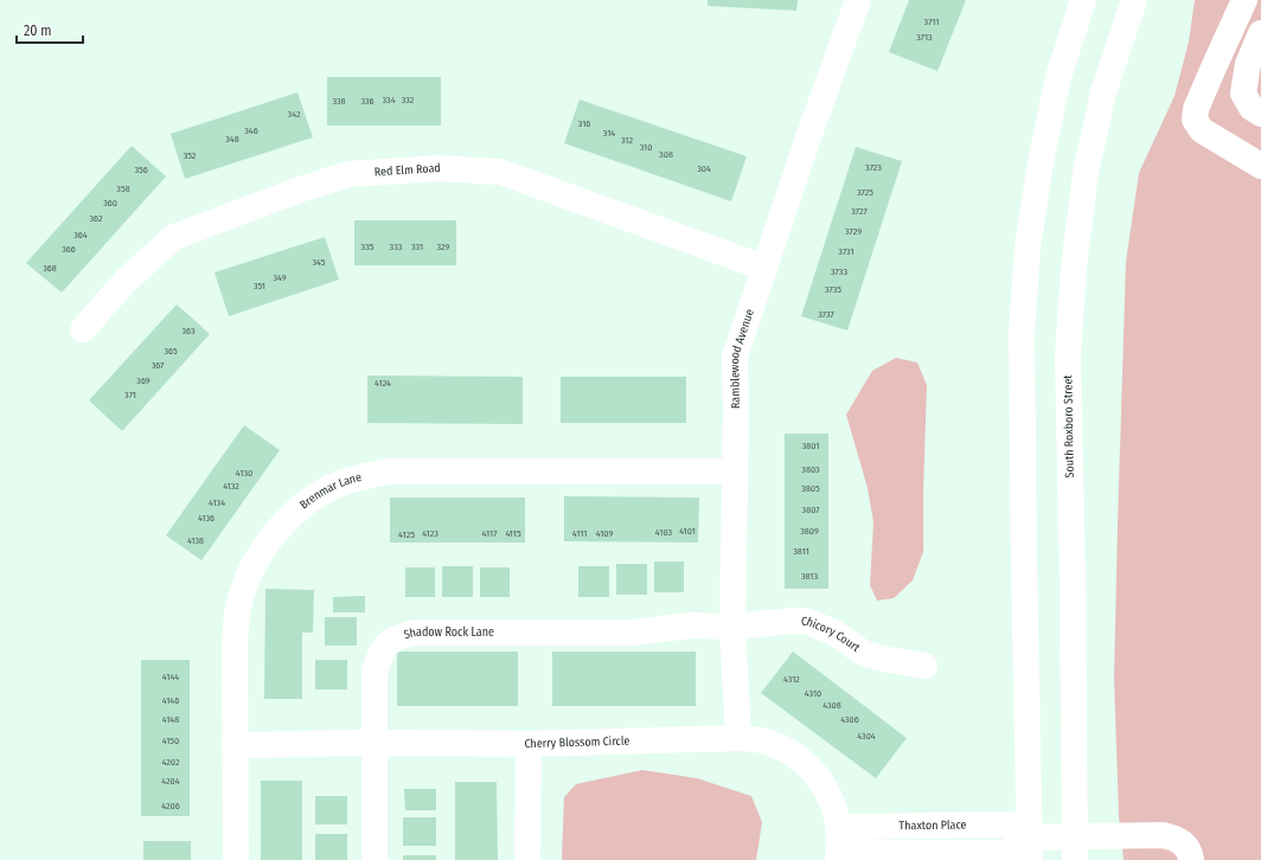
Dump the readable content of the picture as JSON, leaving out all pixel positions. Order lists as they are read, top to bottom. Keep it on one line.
{"streets":{"street":["Red Elm Road","Ramblewood Avenue","South Roxboro Street","Brenmar Lane","Shadow Rock Lane","Chicory Court","Cherry Blossom Circle","Thaxton Place"]},"crossings":[["Red Elm Road","Ramblewood Avenue"],["Ramblewood Avenue","Brenmar Lane"],["Ramblewood Avenue","Shadow Rock Lane"],["Ramblewood Avenue","Chicory Court"],["Ramblewood Avenue","Cherry Blossom Circle"],["Brenmar Lane","Cherry Blossom Circle"],["Shadow Rock Lane","Chicory Court"],["Shadow Rock Lane","Cherry Blossom Circle"],["Cherry Blossom Circle","Thaxton Place"]],"house_numbers":["3711","3713","334","332","338","336","342","316","346","314","348","312","310","308","352","3723","304","356","358","3725","360","3727","362","3729","364","335","333","331","329","366","3731","345","368","3733","349","351","3735","3737","363","365","367","369","4124","371","3801","3803","4130","4132","3805","4134","3807","4136","4101","3809","4103","4123","4117","4115","4111","4109","4125","4138","3811","3813","4144","4312","4310","4146","4308","4148","4306","4304","4150","4202","4204","4206"],"scale_bar":"20 m"}
